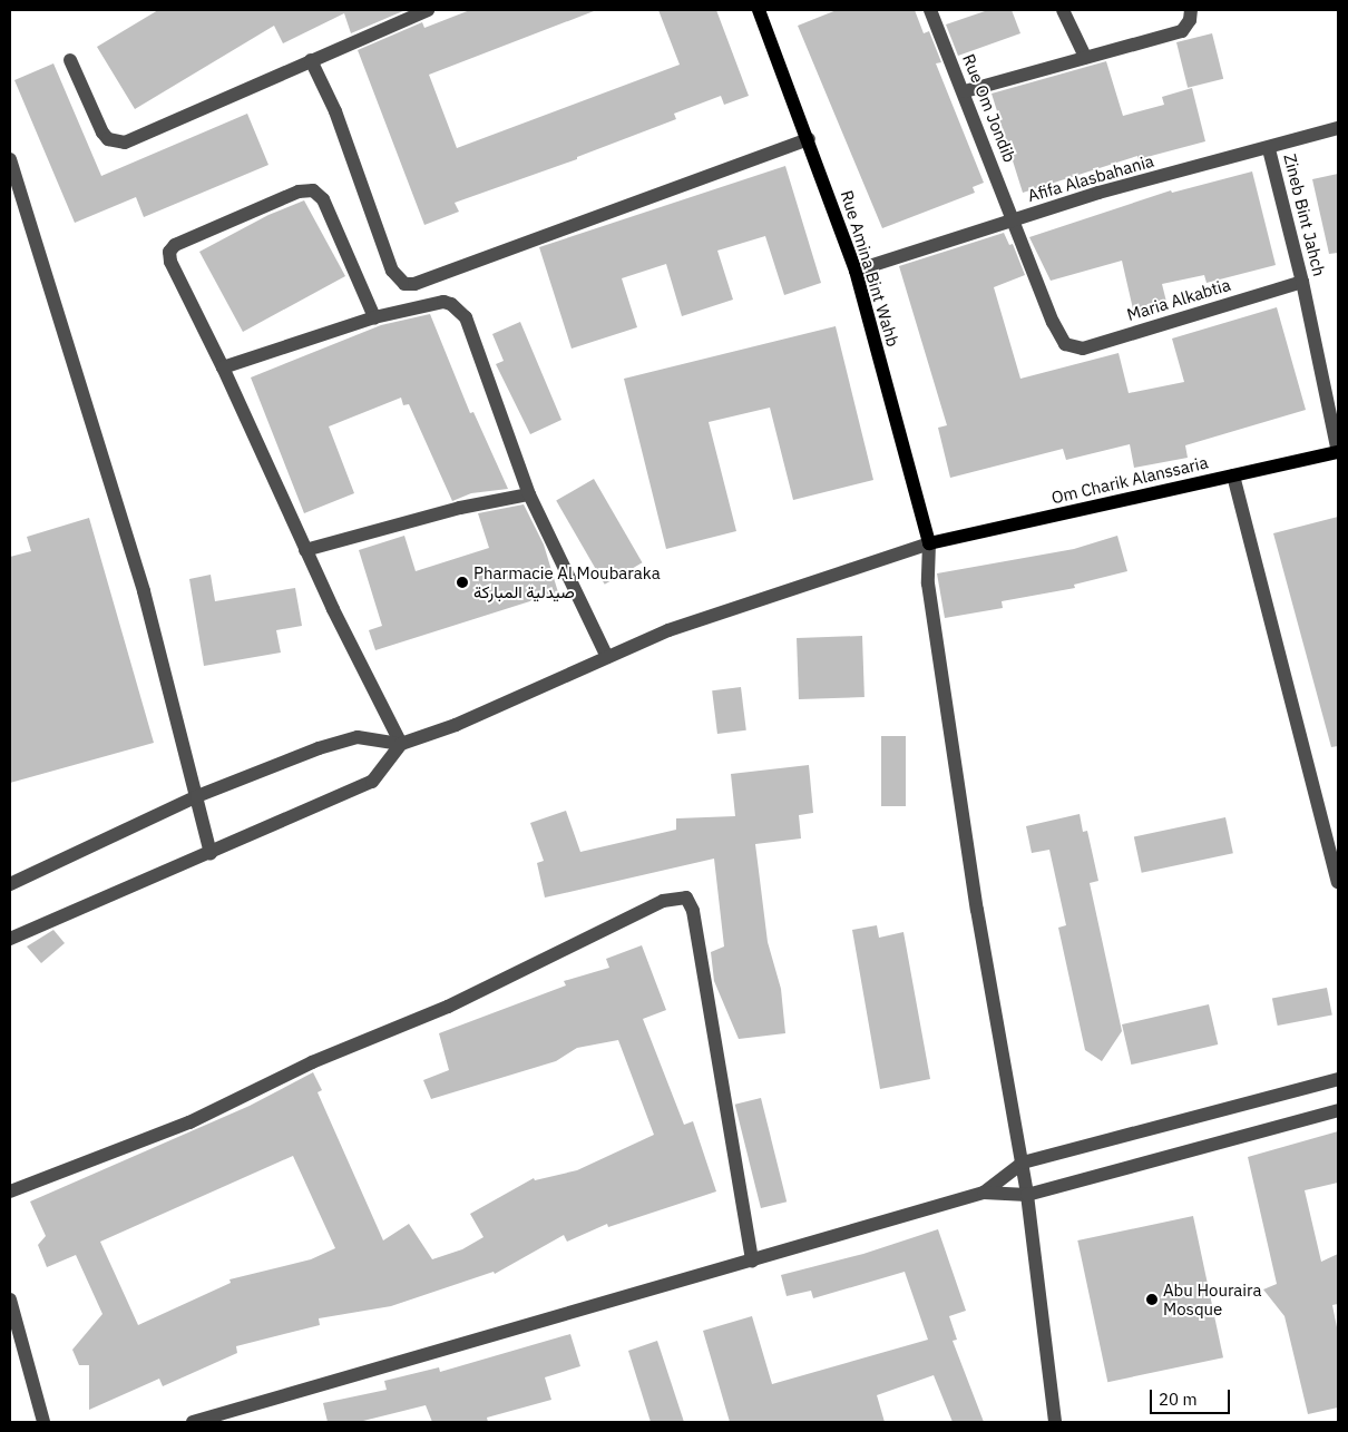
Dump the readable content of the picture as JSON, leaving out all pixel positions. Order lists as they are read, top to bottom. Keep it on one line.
{"streets":{"main road":["Rue Amina Bint Wahb","Om Charik Alanssaria"],"street":["Rue Om Jondib","Afifa Alasbahania","Zineb Bint Jahch","Maria Alkabtia"]},"crossings":[["Rue Om Jondib","Afifa Alasbahania"],["Rue Om Jondib","Maria Alkabtia"],["Afifa Alasbahania","Zineb Bint Jahch"],["Afifa Alasbahania","Rue Amina Bint Wahb"],["Zineb Bint Jahch","Maria Alkabtia"],["Zineb Bint Jahch","Om Charik Alanssaria"],["Rue Amina Bint Wahb","Om Charik Alanssaria"]],"places":["Pharmacie Al Moubaraka صيدلية المباركة","Abu Houraira Mosque"],"scale_bar":"20 m"}
